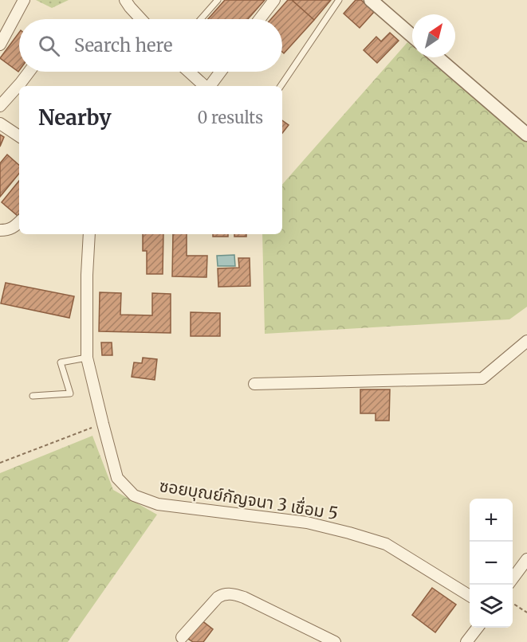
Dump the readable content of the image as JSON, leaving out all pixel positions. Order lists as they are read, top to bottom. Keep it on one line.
{"streets":{"street":["ซอยบุณย์กัญจนา 3 เชื่อม 5"]},"north":"top right","page":{"search":"Search here","heading":["Nearby","0 results"],"map_buttons":["+","−"]}}
